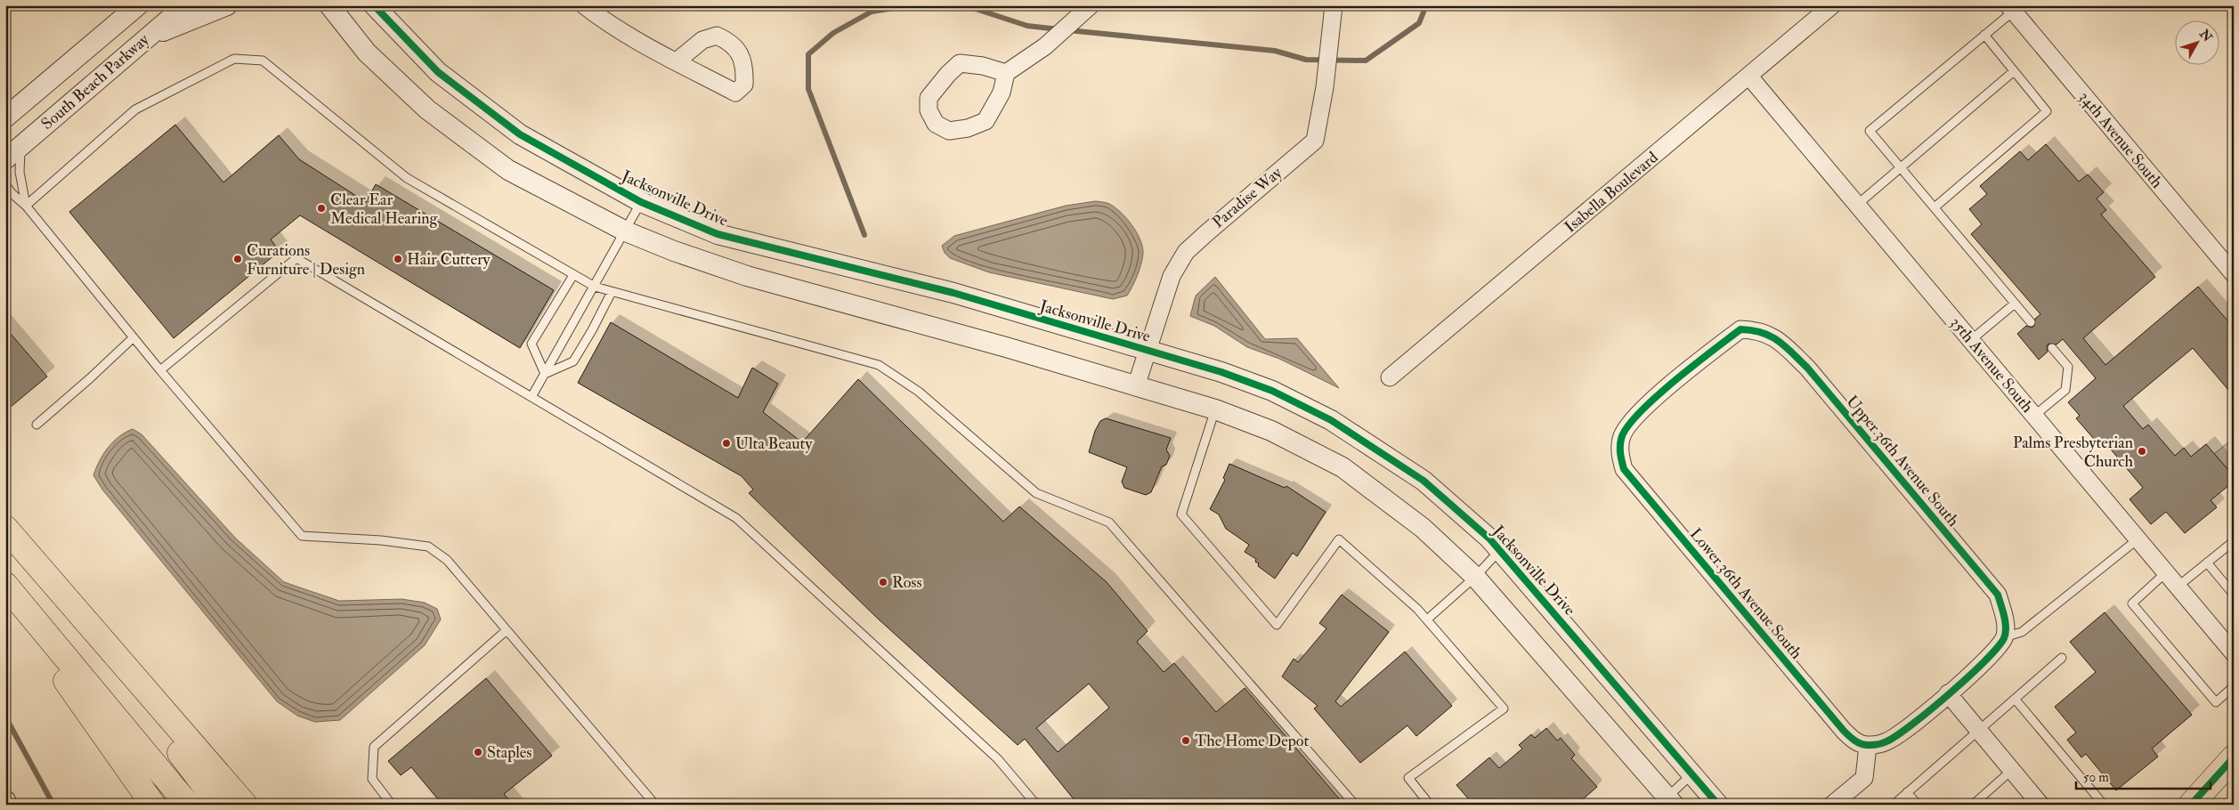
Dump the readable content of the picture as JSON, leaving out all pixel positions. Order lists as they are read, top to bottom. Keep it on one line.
{"streets":{"street":["South Beach Parkway","34th Avenue South","Isabella Boulevard","Paradise Way","Jacksonville Drive","35th Avenue South","Upper 36th Avenue South","Lower 36th Avenue South"]},"crossings":[["Isabella Boulevard","35th Avenue South"],["Paradise Way","Jacksonville Drive"],["Upper 36th Avenue South","Lower 36th Avenue South"]],"places":["Clear Ear Medical Hearing","Curations Furniture | Design","Hair Cuttery","Ulta Beauty","Palms Presbyterian Church","Ross","The Home Depot","Staples"],"scale_bar":"50 m","north":"top right"}
